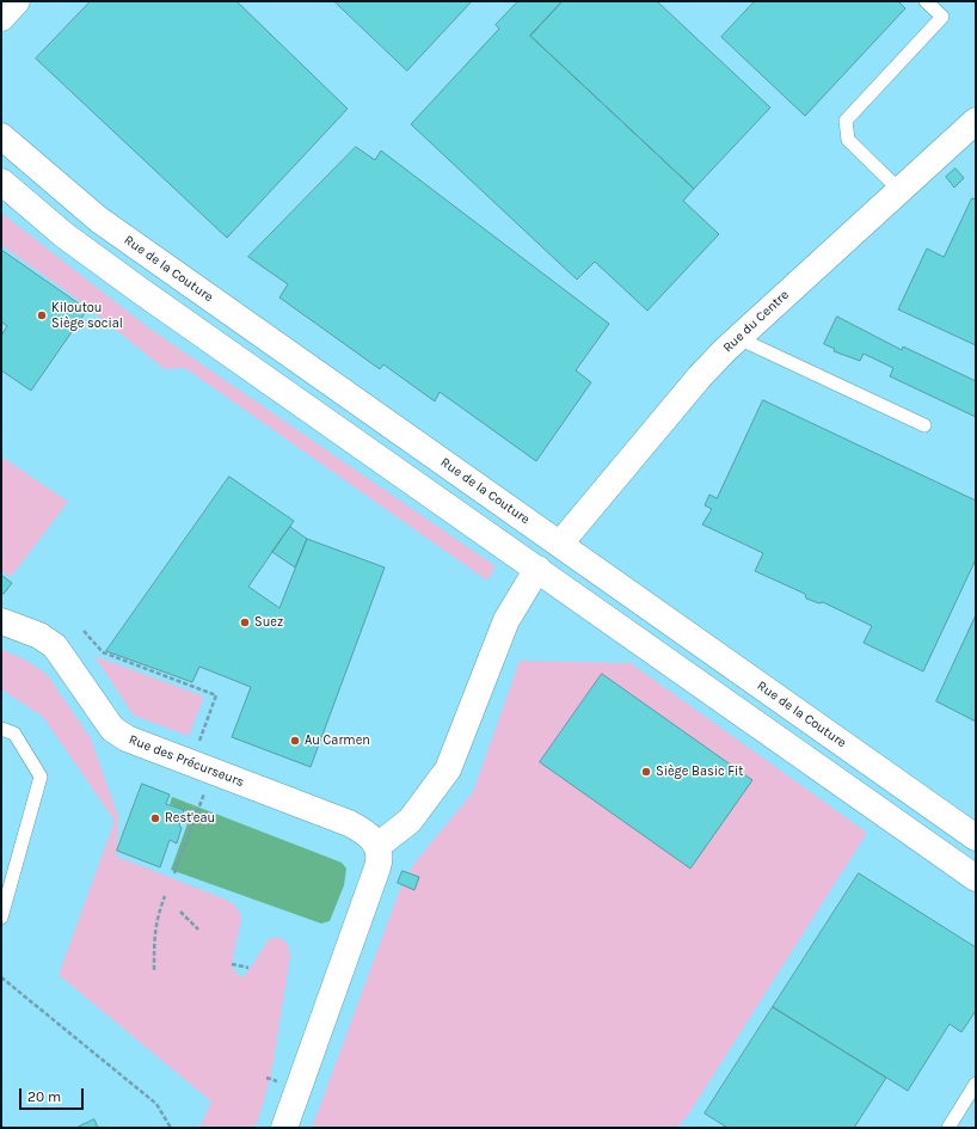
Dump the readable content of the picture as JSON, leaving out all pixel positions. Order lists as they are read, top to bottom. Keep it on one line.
{"streets":{"street":["Rue de la Couture","Rue du Centre","Rue des Précurseurs"]},"crossings":[["Rue de la Couture","Rue du Centre"]],"places":["Kiloutou Siège social","Suez","Au Carmen","Siège Basic Fit","Rest'eau"],"scale_bar":"20 m"}
